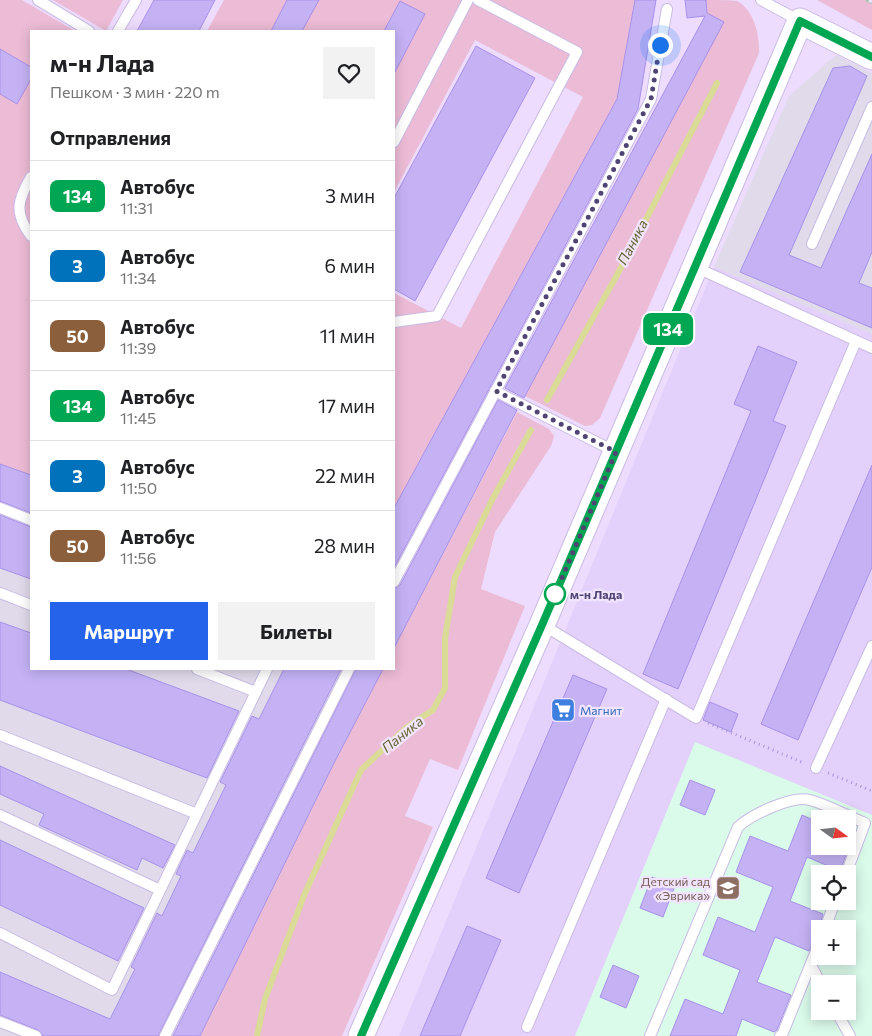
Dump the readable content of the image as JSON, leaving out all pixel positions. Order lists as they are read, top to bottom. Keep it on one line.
{"water":["Паника"],"places":{"other":["м-н Лада"],"supermarket":["Магнит"],"school or university":["Детский сад «Эврика»"]},"lines":["bus line 134"],"north":"right","page":{"on_map":"134","heading":[["м-н Лада","Пешком · 3 мин · 220 m"],"Отправления"],"list":[{"mark":"134","name":"Автобус","note":"11:31","value":"3 мин"},{"mark":"3","name":"Автобус","note":"11:34","value":"6 мин"},{"mark":"50","name":"Автобус","note":"11:39","value":"11 мин"},{"mark":"134","name":"Автобус","note":"11:45","value":"17 мин"},{"mark":"3","name":"Автобус","note":"11:50","value":"22 мин"},{"mark":"50","name":"Автобус","note":"11:56","value":"28 мин"}],"buttons":["Маршрут","Билеты"],"map_buttons":["+","−"]}}
